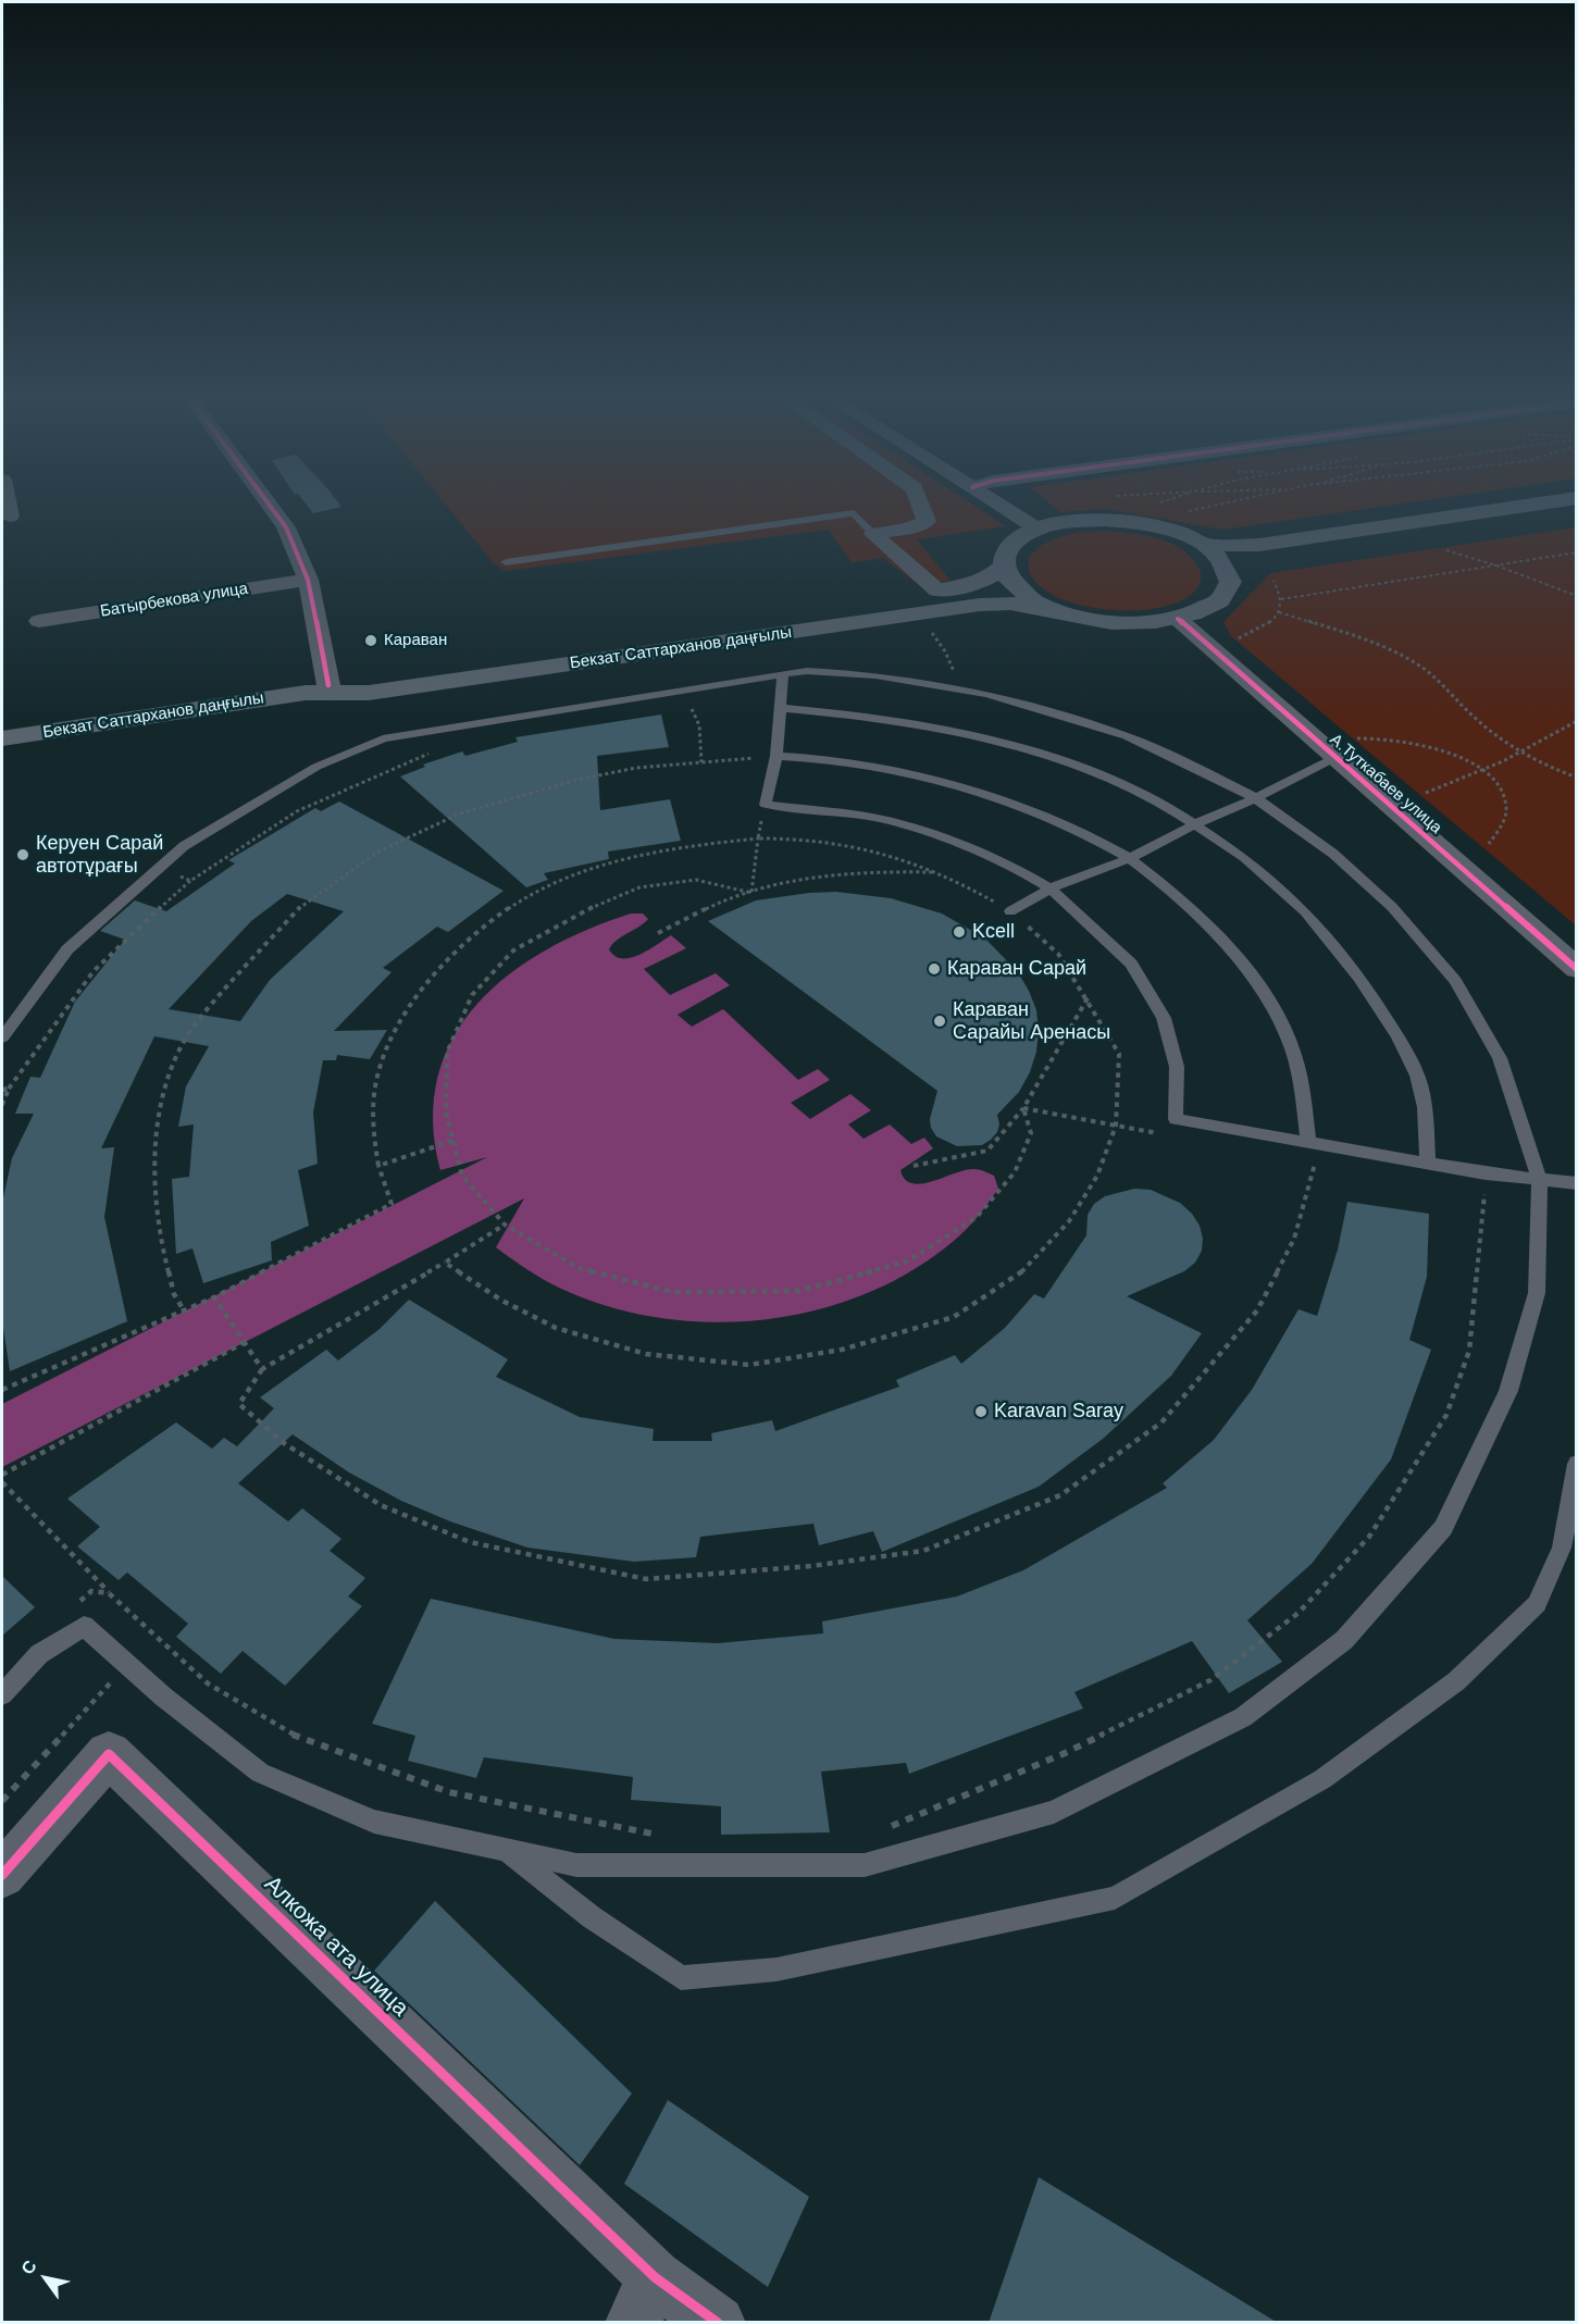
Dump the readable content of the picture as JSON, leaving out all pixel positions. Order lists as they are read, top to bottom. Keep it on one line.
{"streets":{"main road":["Бекзат Саттарханов даңғылы"],"street":["Батырбекова улица","А.Туткабаев улица","Алкожа ата улица"]},"places":["Караван","Керуен Сарай автотұрағы","Kcell","Караван Сарай","Караван Сарайы Аренасы","Karavan Saray"],"north":"top left"}
